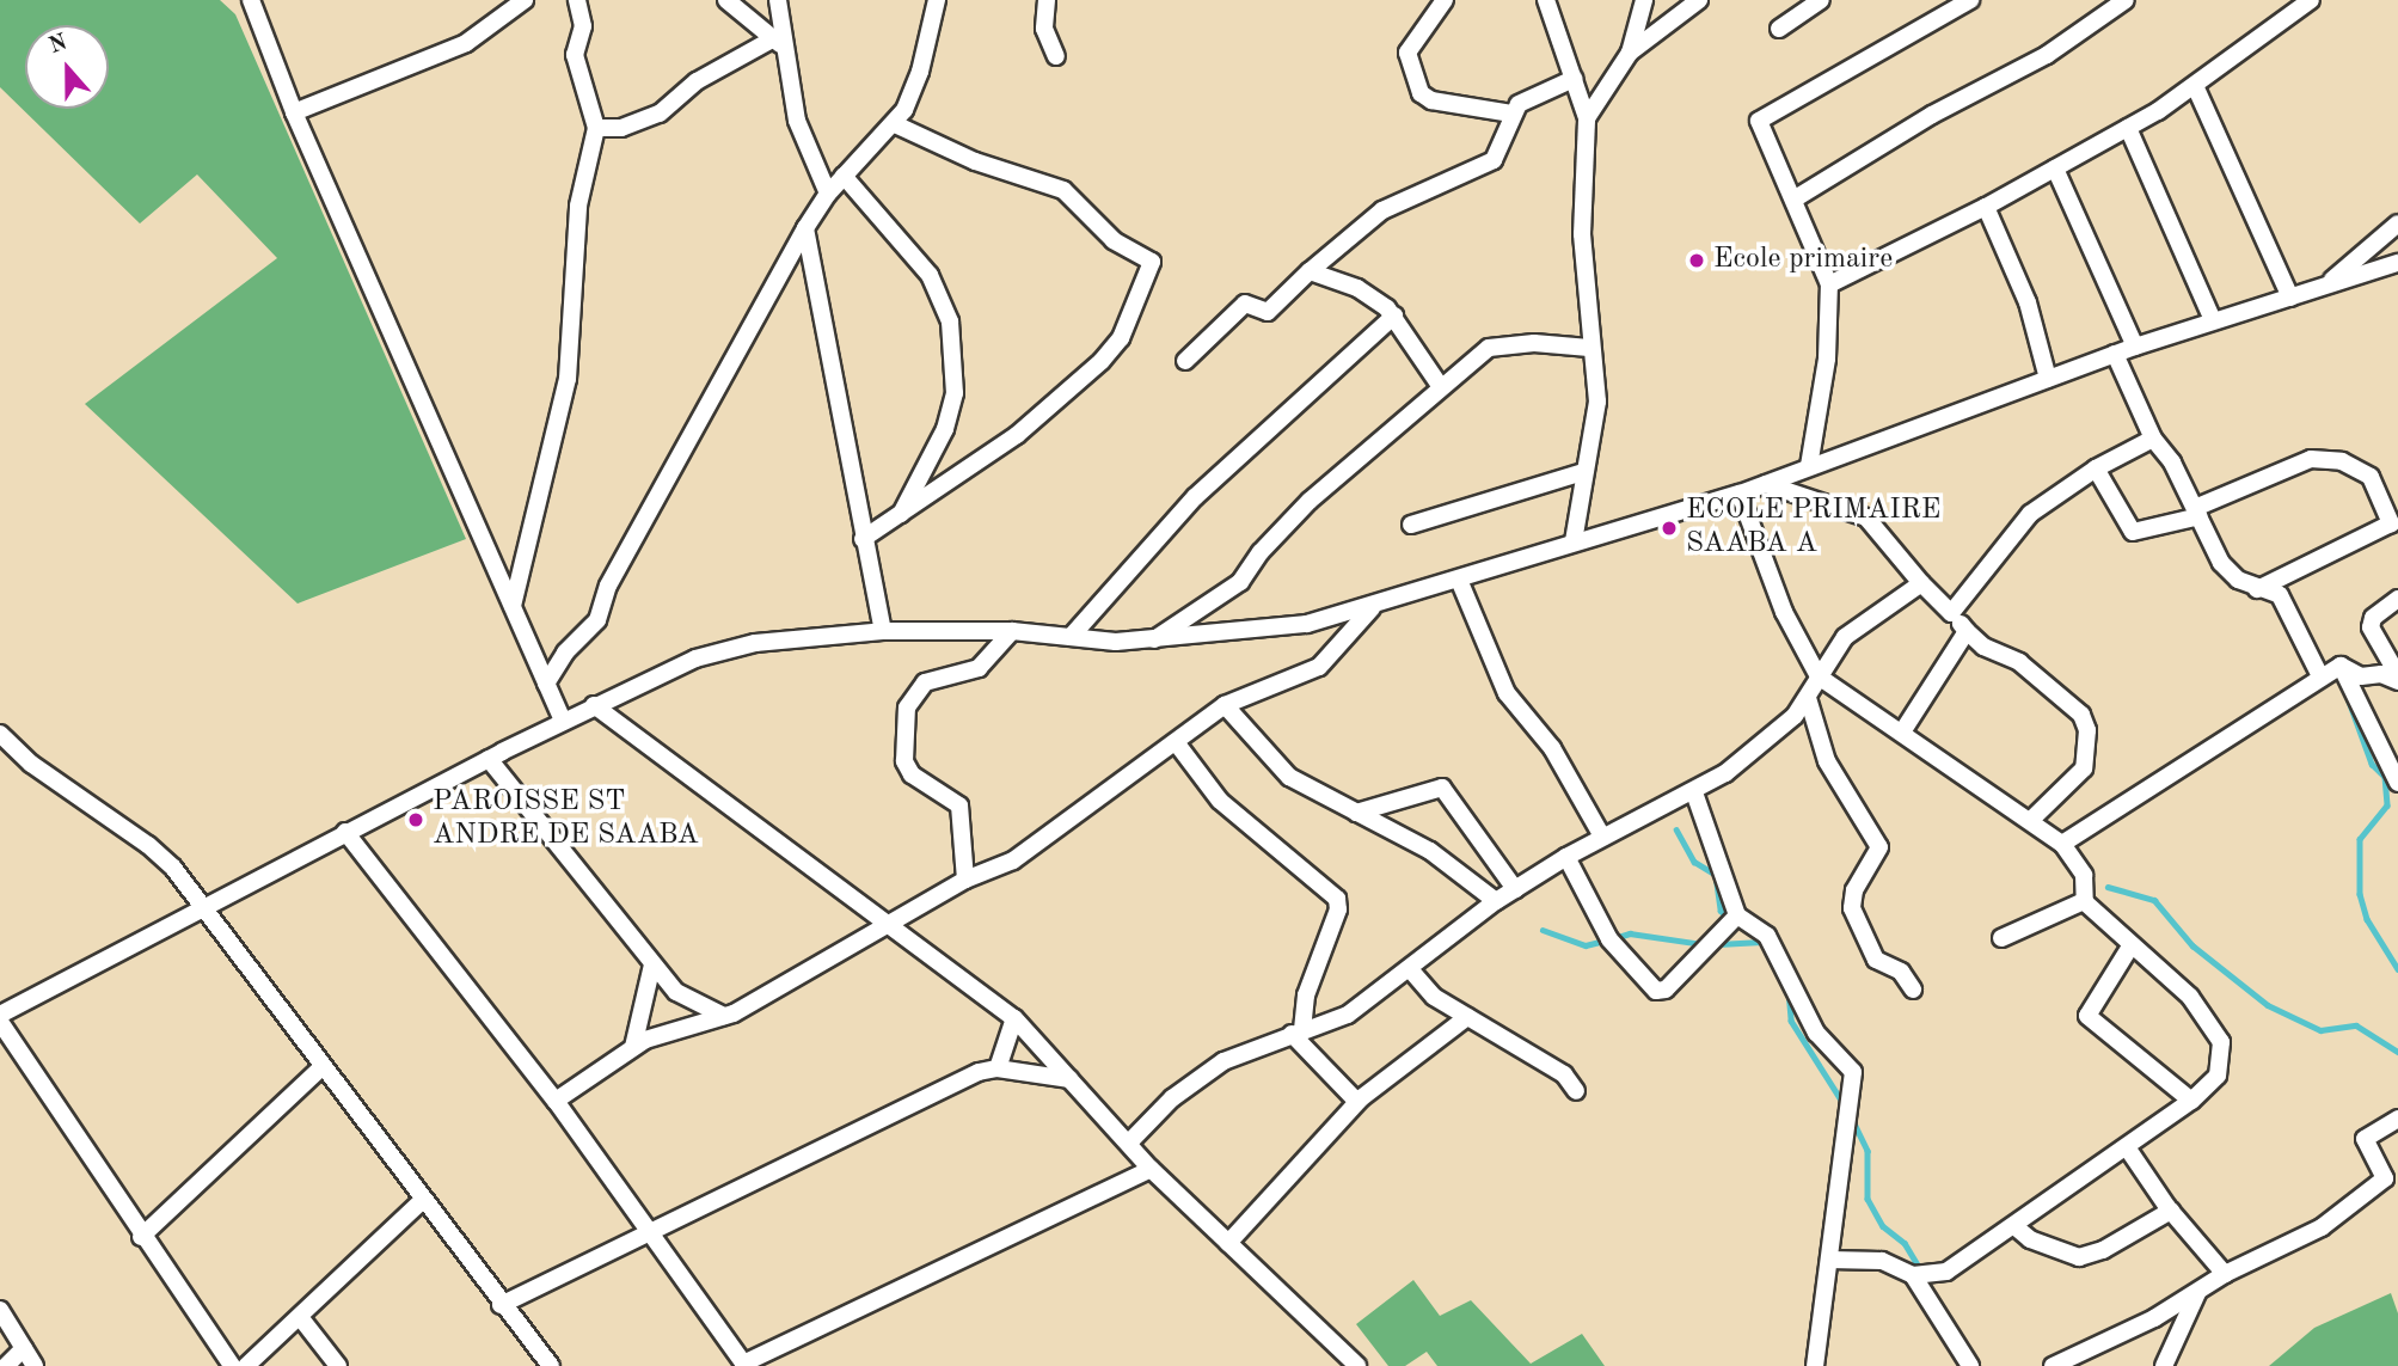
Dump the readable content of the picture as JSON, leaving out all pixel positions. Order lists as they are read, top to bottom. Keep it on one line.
{"places":["Ecole primaire","ECOLE PRIMAIRE SAABA A","PAROISSE ST ANDRE DE SAABA"],"north":"top"}
